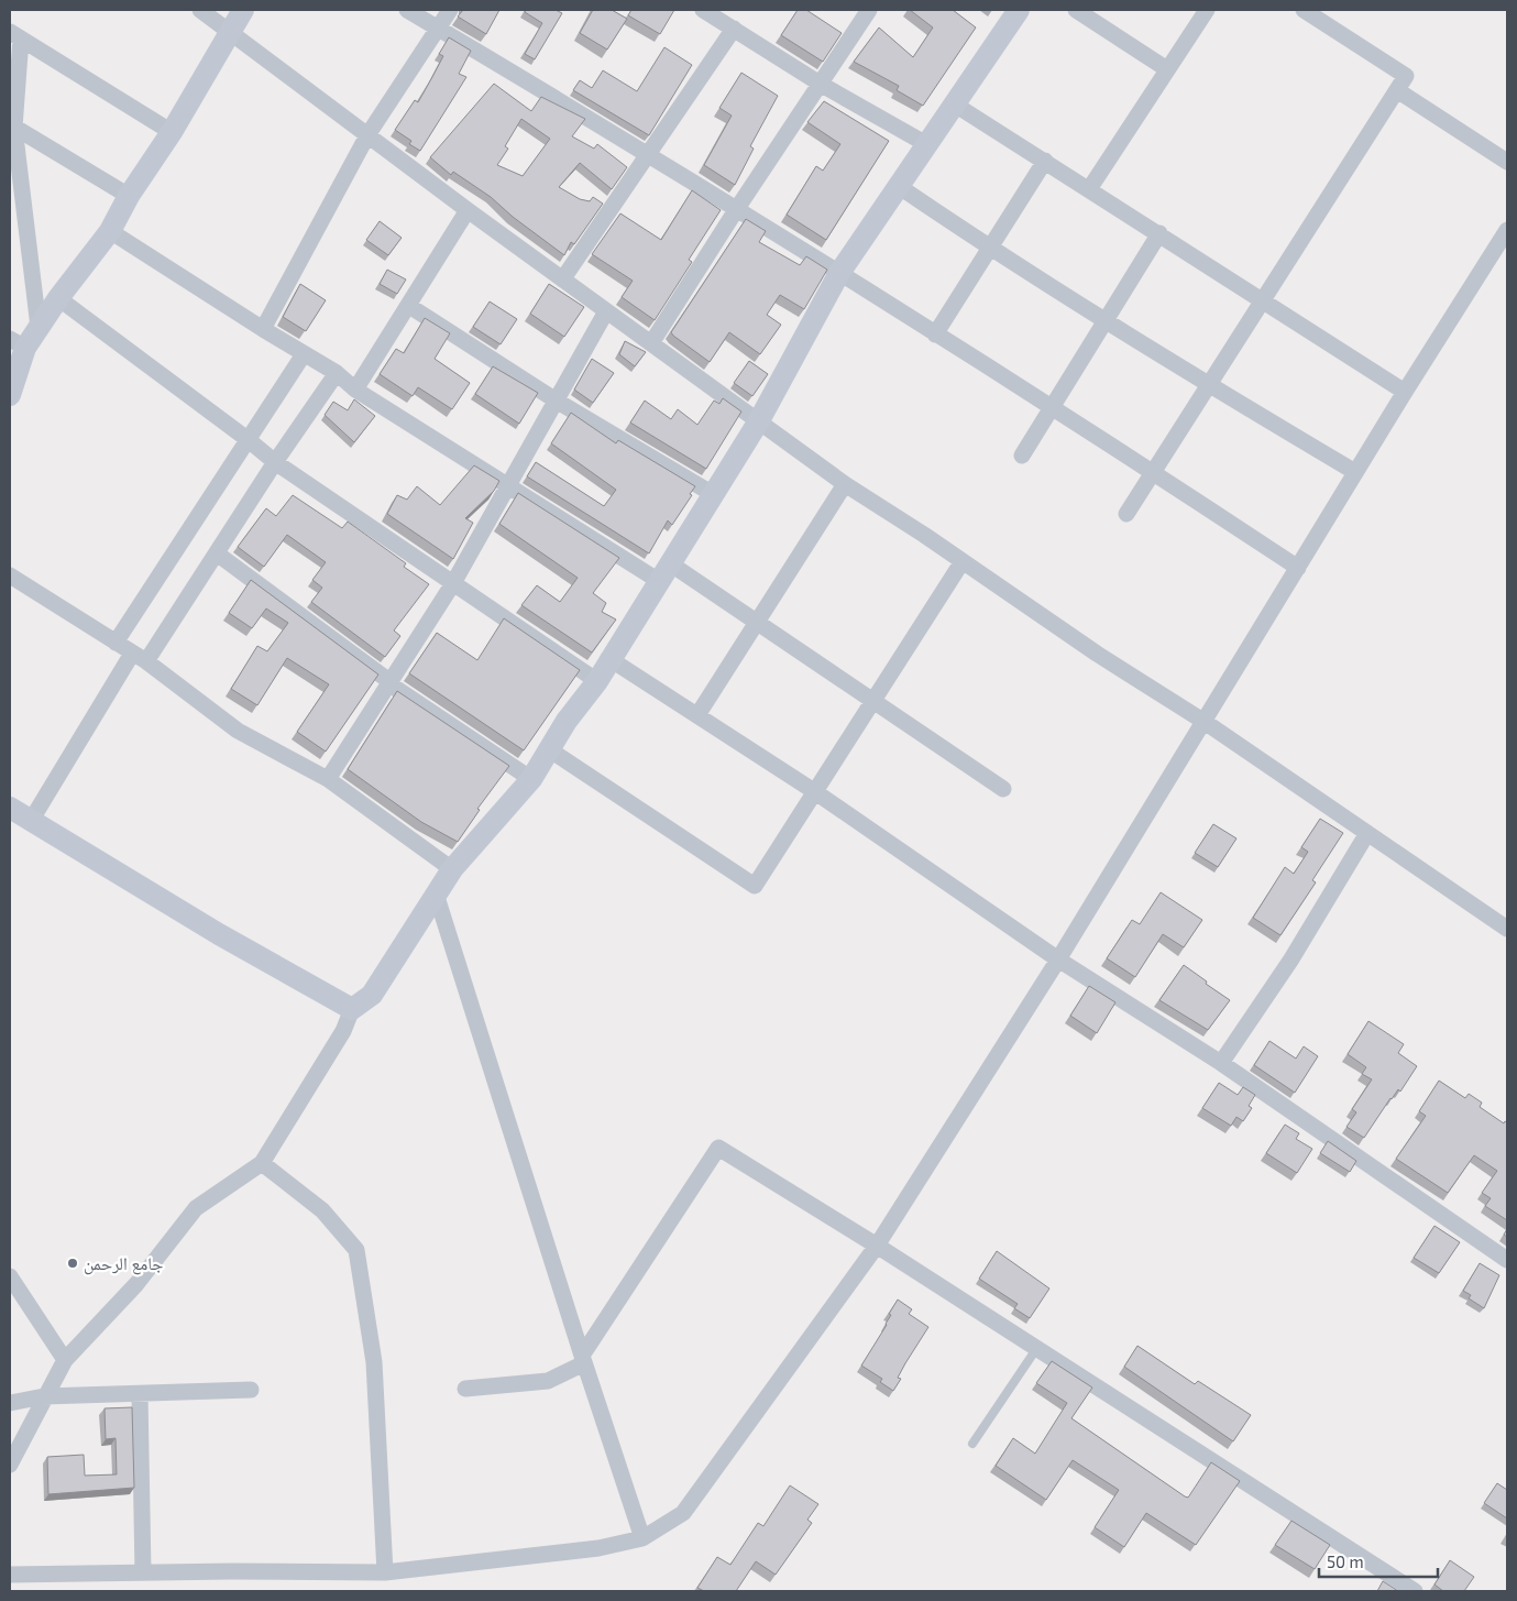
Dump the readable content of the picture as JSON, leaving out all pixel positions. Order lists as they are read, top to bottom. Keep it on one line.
{"places":["جامع الرحمن"],"scale_bar":"50 m"}
